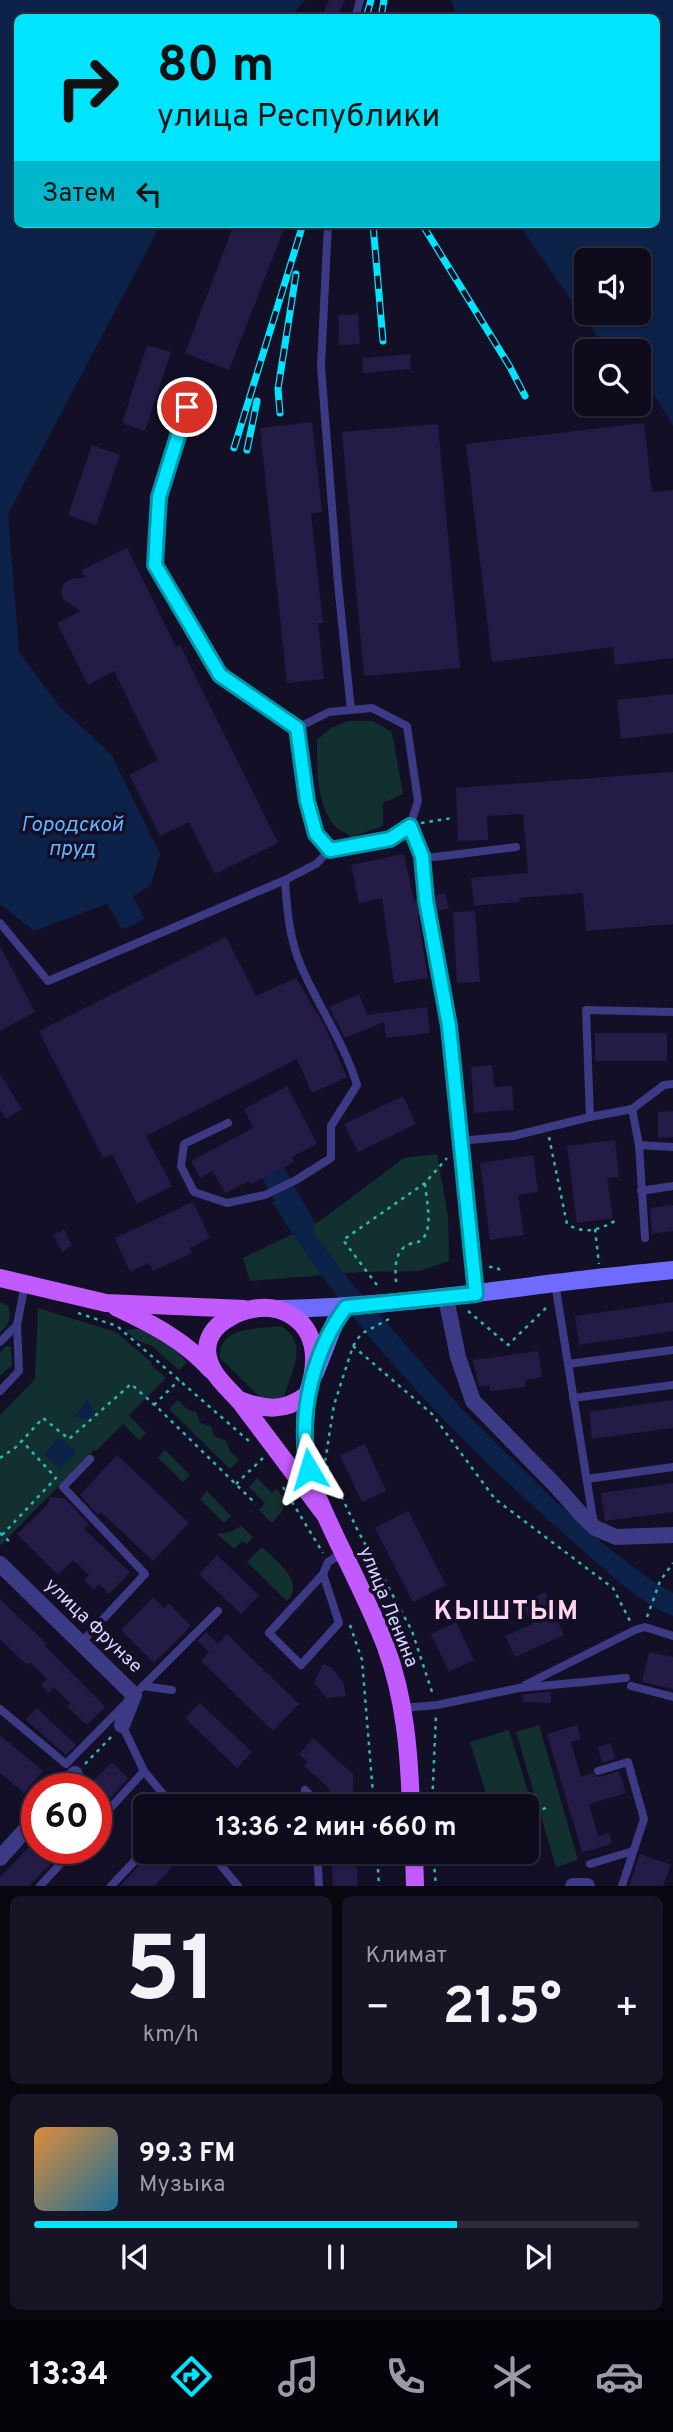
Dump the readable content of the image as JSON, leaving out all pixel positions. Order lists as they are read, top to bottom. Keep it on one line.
{"streets":{"main road":["улица Ленина"],"street":["улица Фрунзе"]},"districts":["КЫШТЫМ"],"water":["Городской пруд"],"page":{"turn":["80 m","улица Республики"],"then":"Затем","limit":"60","trip":"13:36 · 2 мин · 660 m","tile":[["51","km/h"],"Климат"],"heat":["−","21.5°","+"],"song":["99.3 FM","Музыка"],"tabs":"13:34"}}
